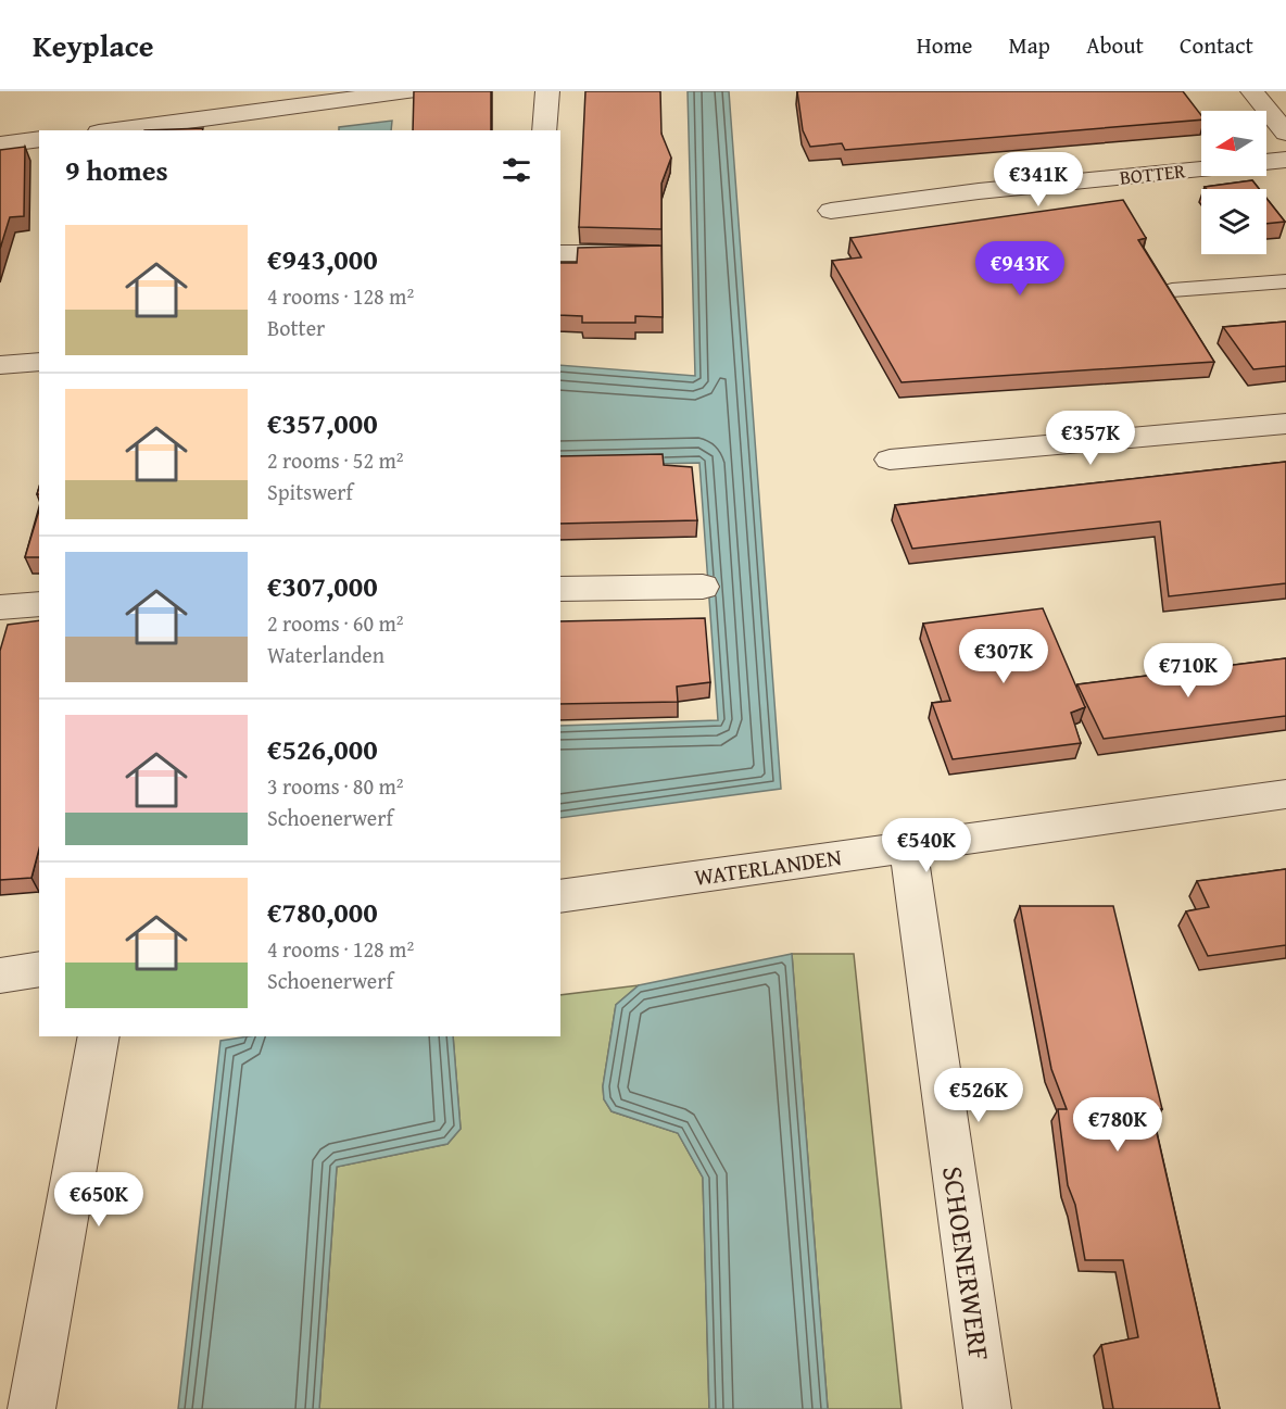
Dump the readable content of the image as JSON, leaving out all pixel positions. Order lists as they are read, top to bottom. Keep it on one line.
{"streets":{"street":["BOTTER","WATERLANDEN","SCHOENERWERF"]},"crossings":[["WATERLANDEN","SCHOENERWERF"]],"north":"left","page":{"header":"Keyplace","nav":["Home","Map","About","Contact"],"heading":"9 homes","price":["€341K","€943K","€357K","€307K","€710K","€540K","€526K","€780K","€650K"],"list":[{"name":"€943,000","note":"4 rooms · 128 m² · Botter"},{"name":"€357,000","note":"2 rooms · 52 m² · Spitswerf"},{"name":"€307,000","note":"2 rooms · 60 m² · Waterlanden"},{"name":"€526,000","note":"3 rooms · 80 m² · Schoenerwerf"},{"name":"€780,000","note":"4 rooms · 128 m² · Schoenerwerf"}]}}
